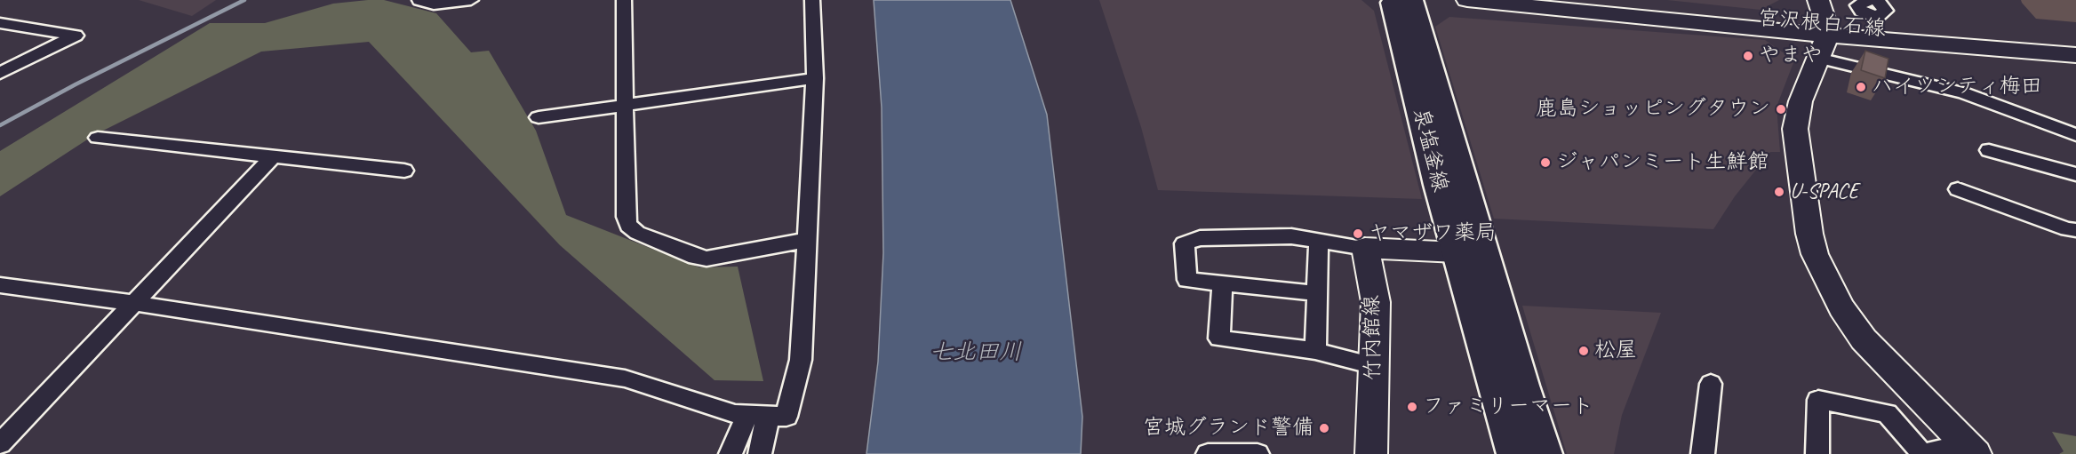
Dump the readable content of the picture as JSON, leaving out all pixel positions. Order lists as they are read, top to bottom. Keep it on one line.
{"streets":{"main road":["泉塩釜線"],"street":["宮沢根白石線","竹内館線"]},"water":["七北田川"],"places":["やまや","ハイツシティ梅田","鹿島ショッピングタウン","ジャパンミート生鮮館","U-SPACE","ヤマザワ薬局","松屋","ファミリーマート","宮城グランド警備"]}
